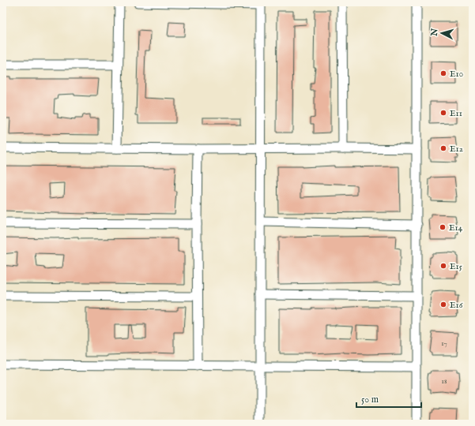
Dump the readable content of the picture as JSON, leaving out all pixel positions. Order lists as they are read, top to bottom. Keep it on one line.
{"places":["E10","E11","E12","E14","E15","E16"],"house_numbers":["17","18"],"scale_bar":"50 m","north":"left"}
